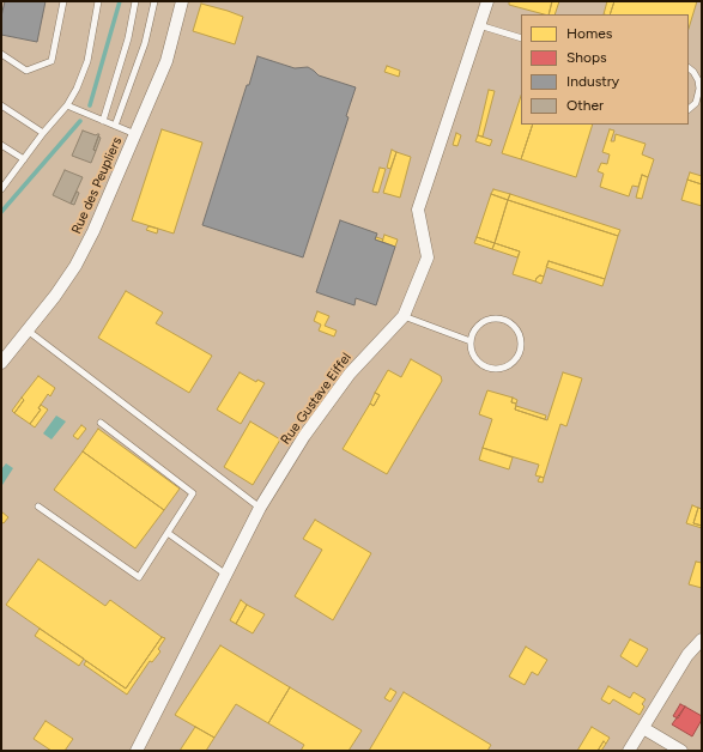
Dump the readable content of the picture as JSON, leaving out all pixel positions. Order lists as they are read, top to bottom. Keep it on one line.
{"streets":{"street":["Rue des Peupliers","Rue Gustave Eiffel"]},"legend":["Homes","Shops","Industry","Other"]}
